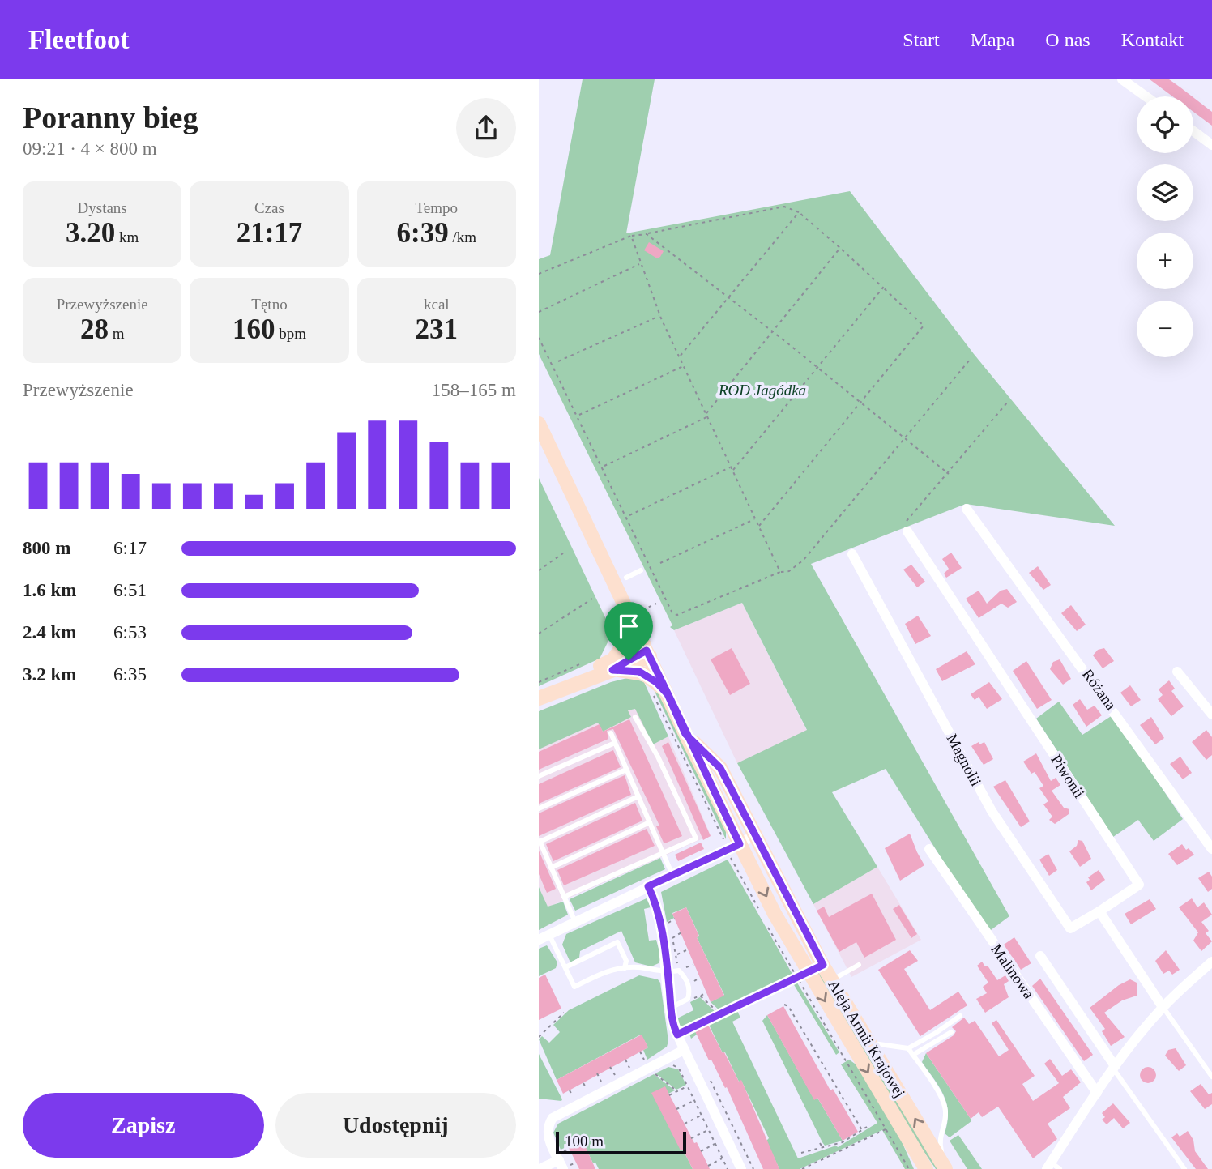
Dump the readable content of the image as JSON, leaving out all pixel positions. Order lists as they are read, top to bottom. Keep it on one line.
{"streets":{"street":["Różana","Magnolii","Piwonii","Malinowa","Aleja Armii Krajowej"]},"crossings":[["Magnolii","Piwonii"]],"parks":["ROD Jagódka"],"scale_bar":"100 m","page":{"header":"Fleetfoot","nav":["Start","Mapa","O nas","Kontakt"],"heading":["Poranny bieg","09:21 · 4 × 800 m"],"map_buttons":["+","−"],"stats":[["Dystans","3.20 km"],["Czas","21:17"],["Tempo","6:39 /km"],["Przewyższenie","28 m"],["Tętno","160 bpm"],["kcal","231"]],"chart":["Przewyższenie","158–165 m"],"list":[{"name":"800 m","note":"6:17"},{"name":"1.6 km","note":"6:51"},{"name":"2.4 km","note":"6:53"},{"name":"3.2 km","note":"6:35"}],"buttons":["Zapisz","Udostępnij"],"scale":"100 m"}}
